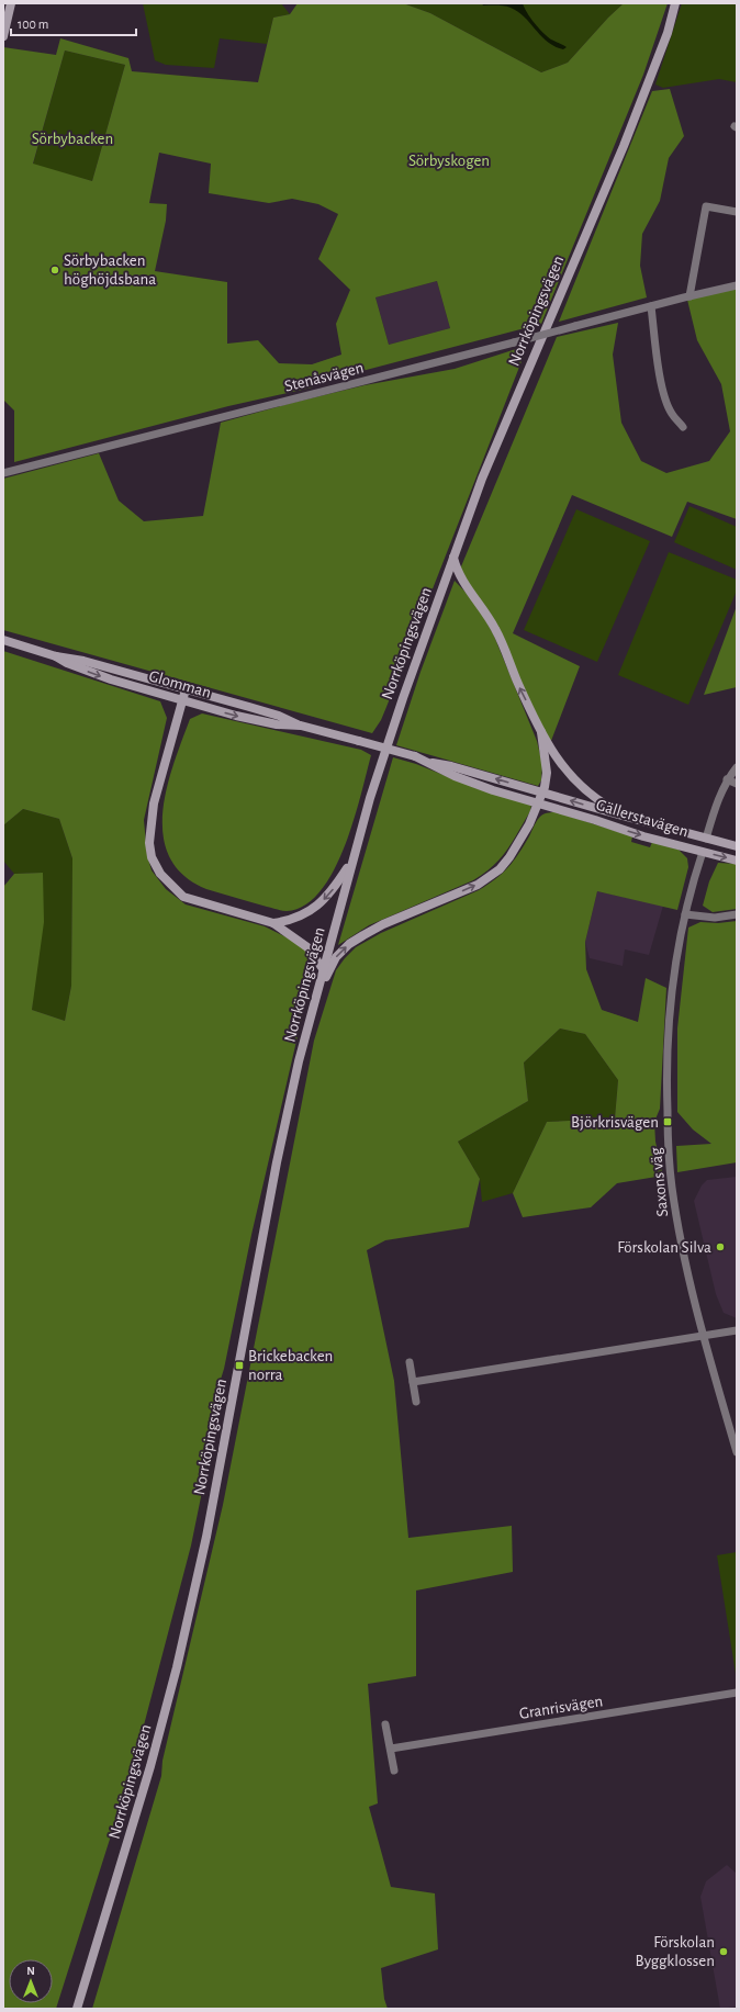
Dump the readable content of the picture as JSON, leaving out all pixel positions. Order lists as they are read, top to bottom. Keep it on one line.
{"streets":{"main road":["Norrköpingsvägen","Glomman","Gällerstavägen"],"street":["Stenåsvägen","Saxons väg","Granrisvägen"]},"crossings":[["Glomman","Gällerstavägen"],["Gällerstavägen","Saxons väg"]],"parks":["Sörbybacken","Sörbyskogen"],"places":{"other":["Sörbybacken höghöjdsbana","Förskolan Silva","Förskolan Byggklossen"],"transit":["Björkrisvägen","Brickebacken norra"]},"scale_bar":"100 m","north":"top"}
